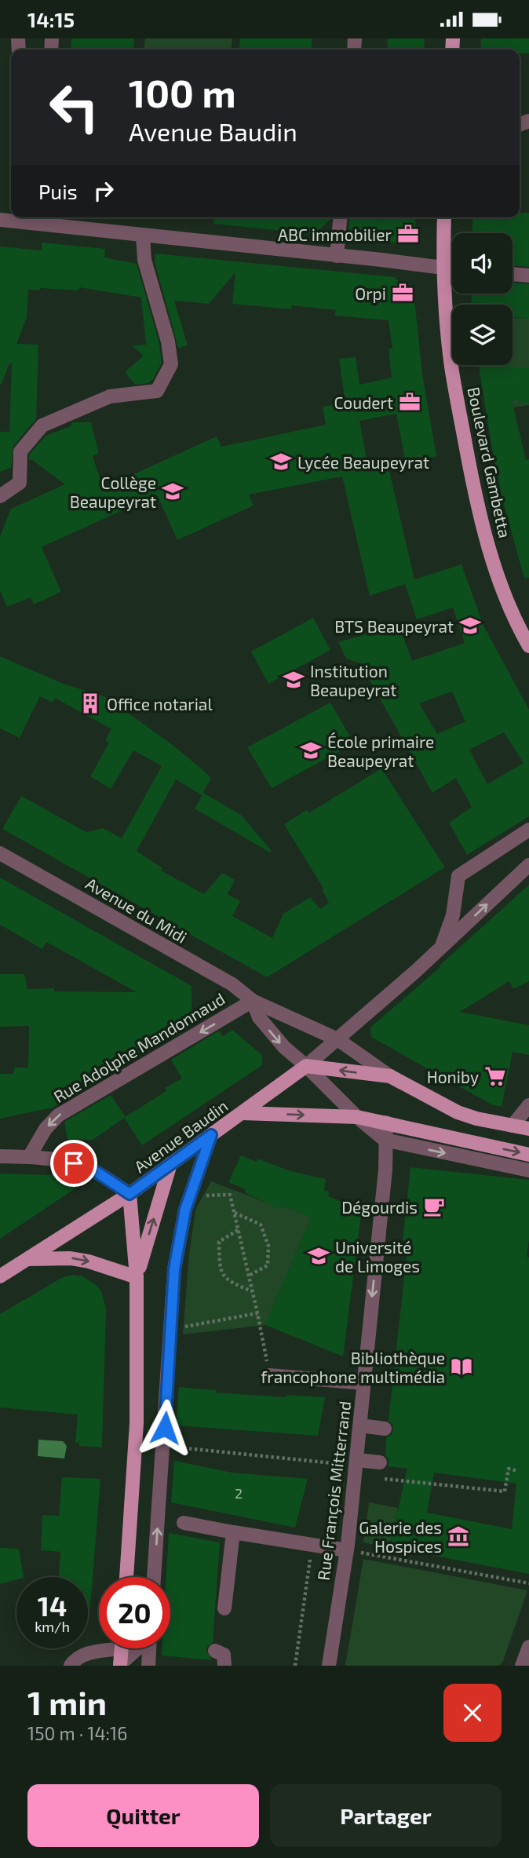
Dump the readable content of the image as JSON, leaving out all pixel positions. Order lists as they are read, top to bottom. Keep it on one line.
{"streets":{"main road":["Boulevard Gambetta","Avenue Baudin"],"street":["Avenue du Midi","Rue Adolphe Mandonnaud","Rue François Mitterrand"]},"crossings":[["Avenue du Midi","Rue Adolphe Mandonnaud"],["Avenue du Midi","Avenue Baudin"],["Avenue du Midi","Rue François Mitterrand"],["Avenue Baudin","Rue François Mitterrand"]],"one_way":["Rue Adolphe Mandonnaud","Rue François Mitterrand"],"places":{"office":["ABC immobilier","Orpi","Coudert"],"school or university":["Lycée Beaupeyrat","Collège Beaupeyrat","BTS Beaupeyrat","Institution Beaupeyrat","École primaire Beaupeyrat","Université de Limoges"],"building":["Office notarial"],"supermarket":["Honiby"],"cafe":["Dégourdis"],"library":["Bibliothèque francophone multimédia"],"museum":["Galerie des Hospices"]},"house_numbers":["2"],"page":{"status":"14:15","turn":["100 m","Avenue Baudin"],"then":"Puis","speed":"14 km/h","limit":"20","heading":["1 min","150 m · 14:16"],"buttons":["Quitter","Partager"]}}
